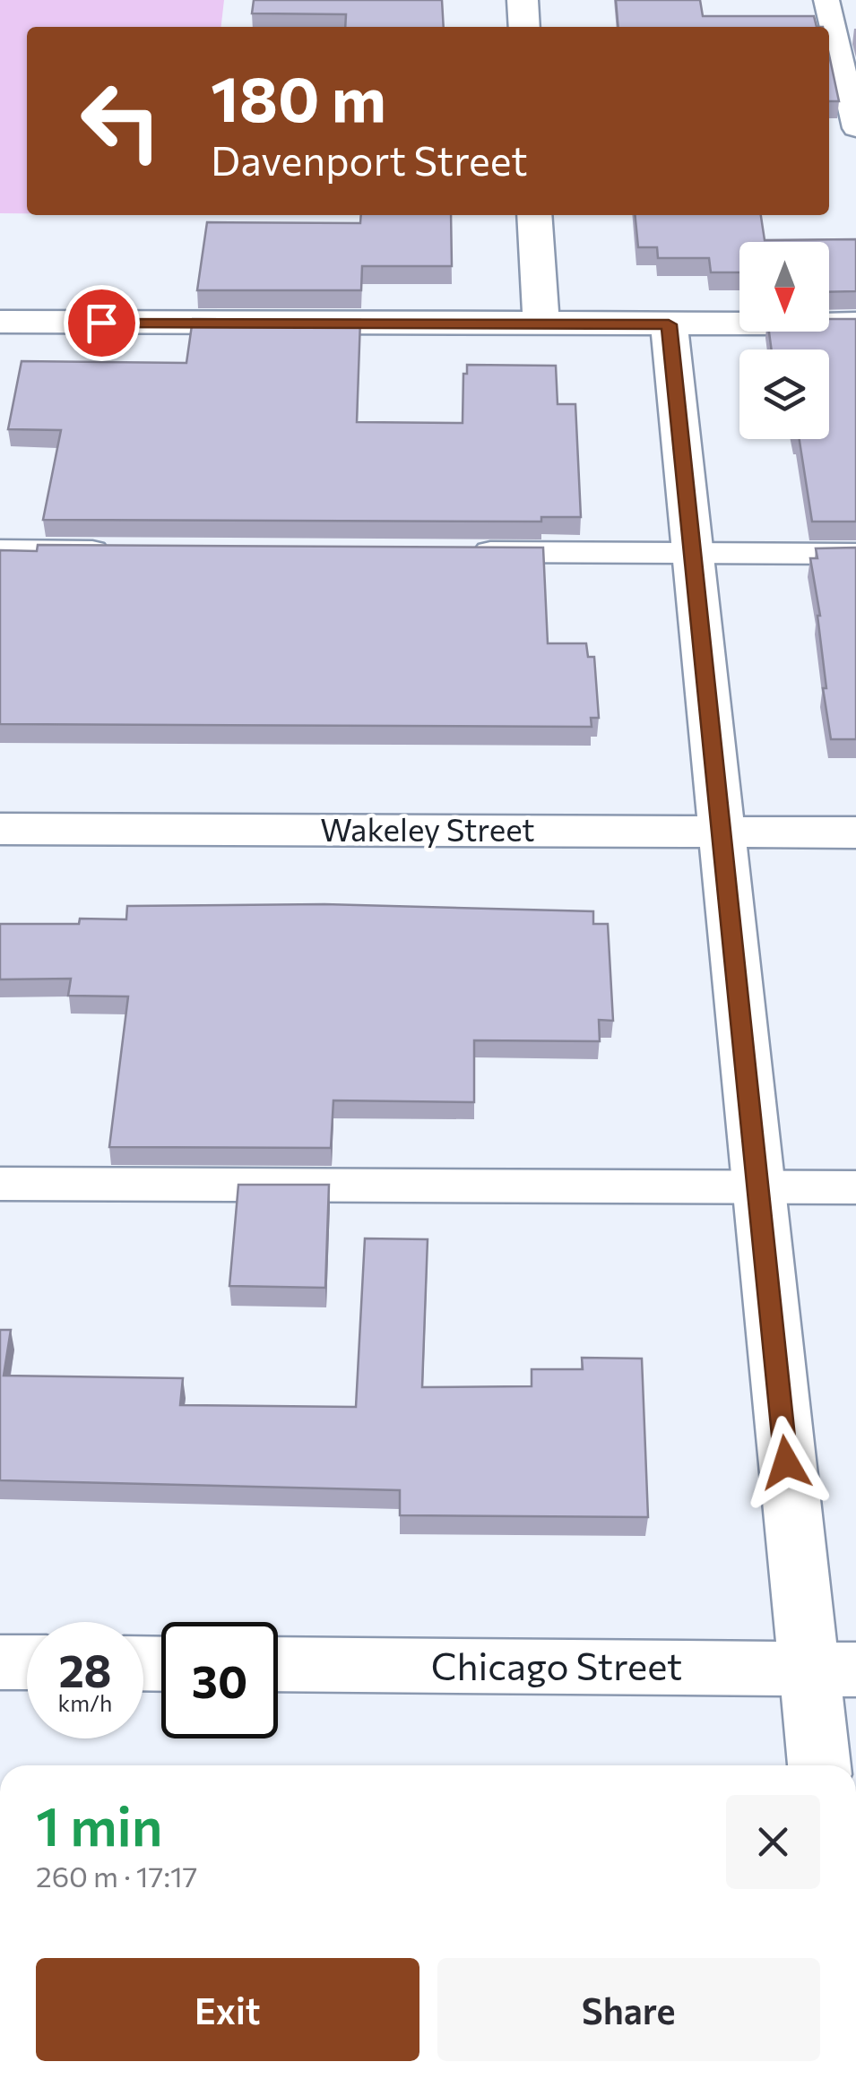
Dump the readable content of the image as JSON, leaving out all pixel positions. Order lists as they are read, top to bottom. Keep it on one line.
{"streets":{"street":["Wakeley Street","Chicago Street"]},"north":"bottom","page":{"turn":["180 m","Davenport Street"],"speed":"28 km/h","limit":"30","heading":["1 min","260 m · 17:17"],"buttons":["Exit","Share"]}}
